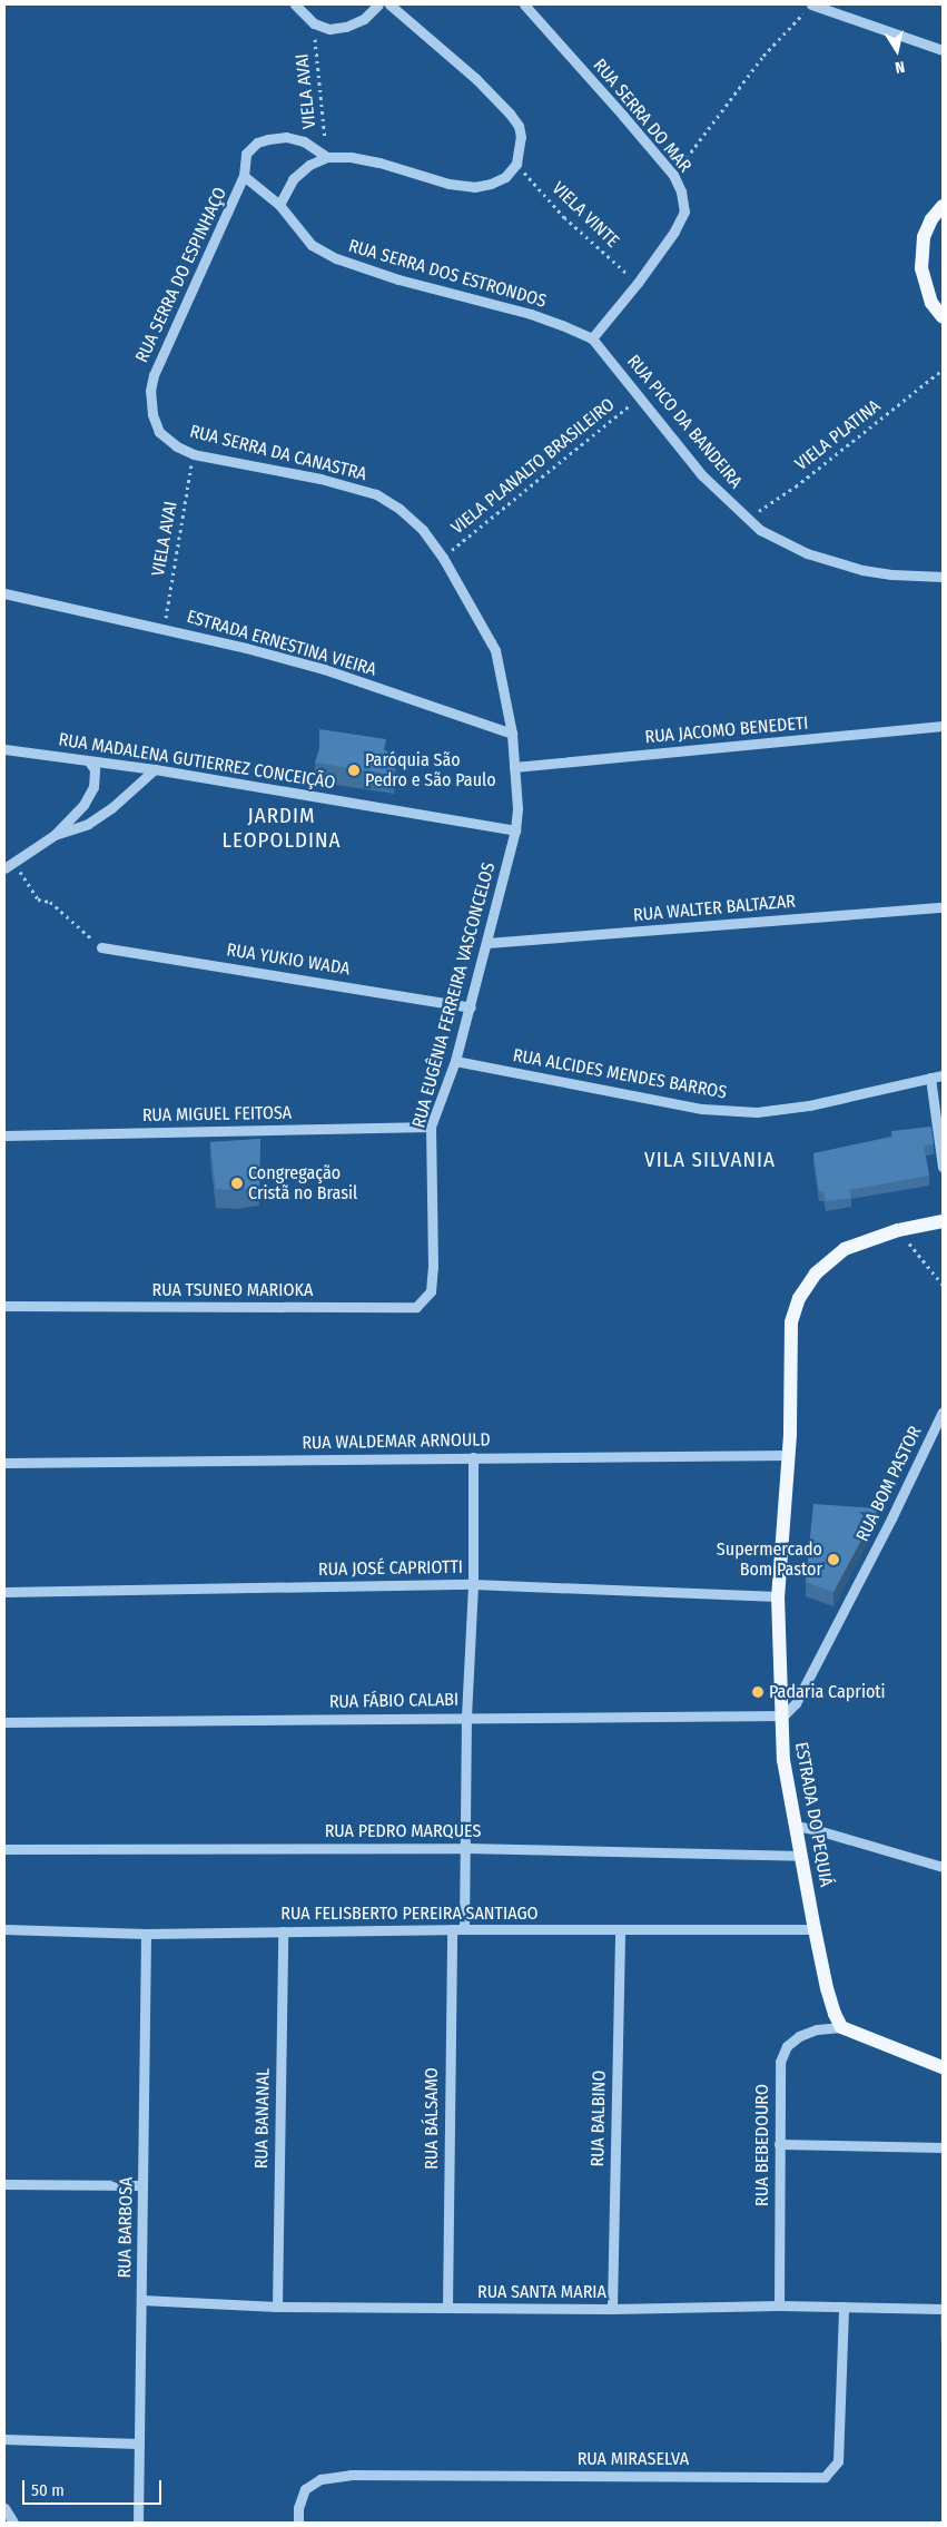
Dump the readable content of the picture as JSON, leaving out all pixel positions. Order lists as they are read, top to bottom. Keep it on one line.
{"streets":{"main road":["ESTRADA DO PEQUIÁ"],"street":["RUA SERRA DO MAR","RUA SERRA DOS ESTRONDOS","RUA SERRA DO ESPINHAÇO","RUA PICO DA BANDEIRA","RUA SERRA DA CANASTRA","ESTRADA ERNESTINA VIEIRA","RUA JACOMO BENEDETI","RUA MADALENA GUTIERREZ CONCEIÇÃO","RUA WALTER BALTAZAR","RUA YUKIO WADA","RUA EUGÊNIA FERREIRA VASCONCELOS","RUA ALCIDES MENDES BARROS","RUA MIGUEL FEITOSA","RUA TSUNEO MARIOKA","RUA WALDEMAR ARNOULD","RUA BOM PASTOR","RUA JOSÉ CAPRIOTTI","RUA FÁBIO CALABI","RUA PEDRO MARQUES","RUA FELISBERTO PEREIRA SANTIAGO","RUA BANANAL","RUA BÁLSAMO","RUA BALBINO","RUA BEBEDOURO","RUA BARBOSA","RUA SANTA MARIA","RUA MIRASELVA"],"path":["VIELA AVAI","VIELA VINTE","VIELA PLATINA","VIELA PLANALTO BRASILEIRO"]},"crossings":[["VIELA AVAI","RUA SERRA DA CANASTRA"],["VIELA AVAI","ESTRADA ERNESTINA VIEIRA"],["RUA SERRA DO MAR","VIELA VINTE"],["RUA SERRA DO MAR","RUA SERRA DOS ESTRONDOS"],["RUA SERRA DO MAR","RUA PICO DA BANDEIRA"],["RUA SERRA DOS ESTRONDOS","RUA SERRA DO ESPINHAÇO"],["RUA SERRA DOS ESTRONDOS","RUA PICO DA BANDEIRA"],["RUA SERRA DO ESPINHAÇO","RUA SERRA DA CANASTRA"],["RUA PICO DA BANDEIRA","VIELA PLATINA"],["RUA PICO DA BANDEIRA","VIELA PLANALTO BRASILEIRO"],["RUA SERRA DA CANASTRA","VIELA PLANALTO BRASILEIRO"],["RUA SERRA DA CANASTRA","ESTRADA ERNESTINA VIEIRA"],["RUA SERRA DA CANASTRA","RUA JACOMO BENEDETI"],["RUA SERRA DA CANASTRA","RUA EUGÊNIA FERREIRA VASCONCELOS"],["RUA JACOMO BENEDETI","RUA EUGÊNIA FERREIRA VASCONCELOS"],["RUA MADALENA GUTIERREZ CONCEIÇÃO","RUA EUGÊNIA FERREIRA VASCONCELOS"],["RUA WALTER BALTAZAR","RUA EUGÊNIA FERREIRA VASCONCELOS"],["RUA YUKIO WADA","RUA EUGÊNIA FERREIRA VASCONCELOS"],["RUA EUGÊNIA FERREIRA VASCONCELOS","RUA ALCIDES MENDES BARROS"],["RUA EUGÊNIA FERREIRA VASCONCELOS","RUA MIGUEL FEITOSA"],["RUA EUGÊNIA FERREIRA VASCONCELOS","RUA TSUNEO MARIOKA"],["RUA WALDEMAR ARNOULD","ESTRADA DO PEQUIÁ"],["RUA BOM PASTOR","RUA FÁBIO CALABI"],["RUA BOM PASTOR","ESTRADA DO PEQUIÁ"],["RUA JOSÉ CAPRIOTTI","ESTRADA DO PEQUIÁ"],["RUA FÁBIO CALABI","ESTRADA DO PEQUIÁ"],["ESTRADA DO PEQUIÁ","RUA PEDRO MARQUES"],["ESTRADA DO PEQUIÁ","RUA FELISBERTO PEREIRA SANTIAGO"],["ESTRADA DO PEQUIÁ","RUA BEBEDOURO"],["RUA FELISBERTO PEREIRA SANTIAGO","RUA BANANAL"],["RUA FELISBERTO PEREIRA SANTIAGO","RUA BÁLSAMO"],["RUA FELISBERTO PEREIRA SANTIAGO","RUA BALBINO"],["RUA FELISBERTO PEREIRA SANTIAGO","RUA BARBOSA"],["RUA BANANAL","RUA SANTA MARIA"],["RUA BÁLSAMO","RUA SANTA MARIA"],["RUA BALBINO","RUA SANTA MARIA"],["RUA BEBEDOURO","RUA SANTA MARIA"],["RUA BARBOSA","RUA SANTA MARIA"],["RUA SANTA MARIA","RUA MIRASELVA"]],"districts":["JARDIM LEOPOLDINA","VILA SILVANIA"],"places":["Paróquia São Pedro e São Paulo","Congregação Cristã no Brasil","Supermercado Bom Pastor","Padaria Caprioti"],"scale_bar":"50 m","north":"bottom"}
